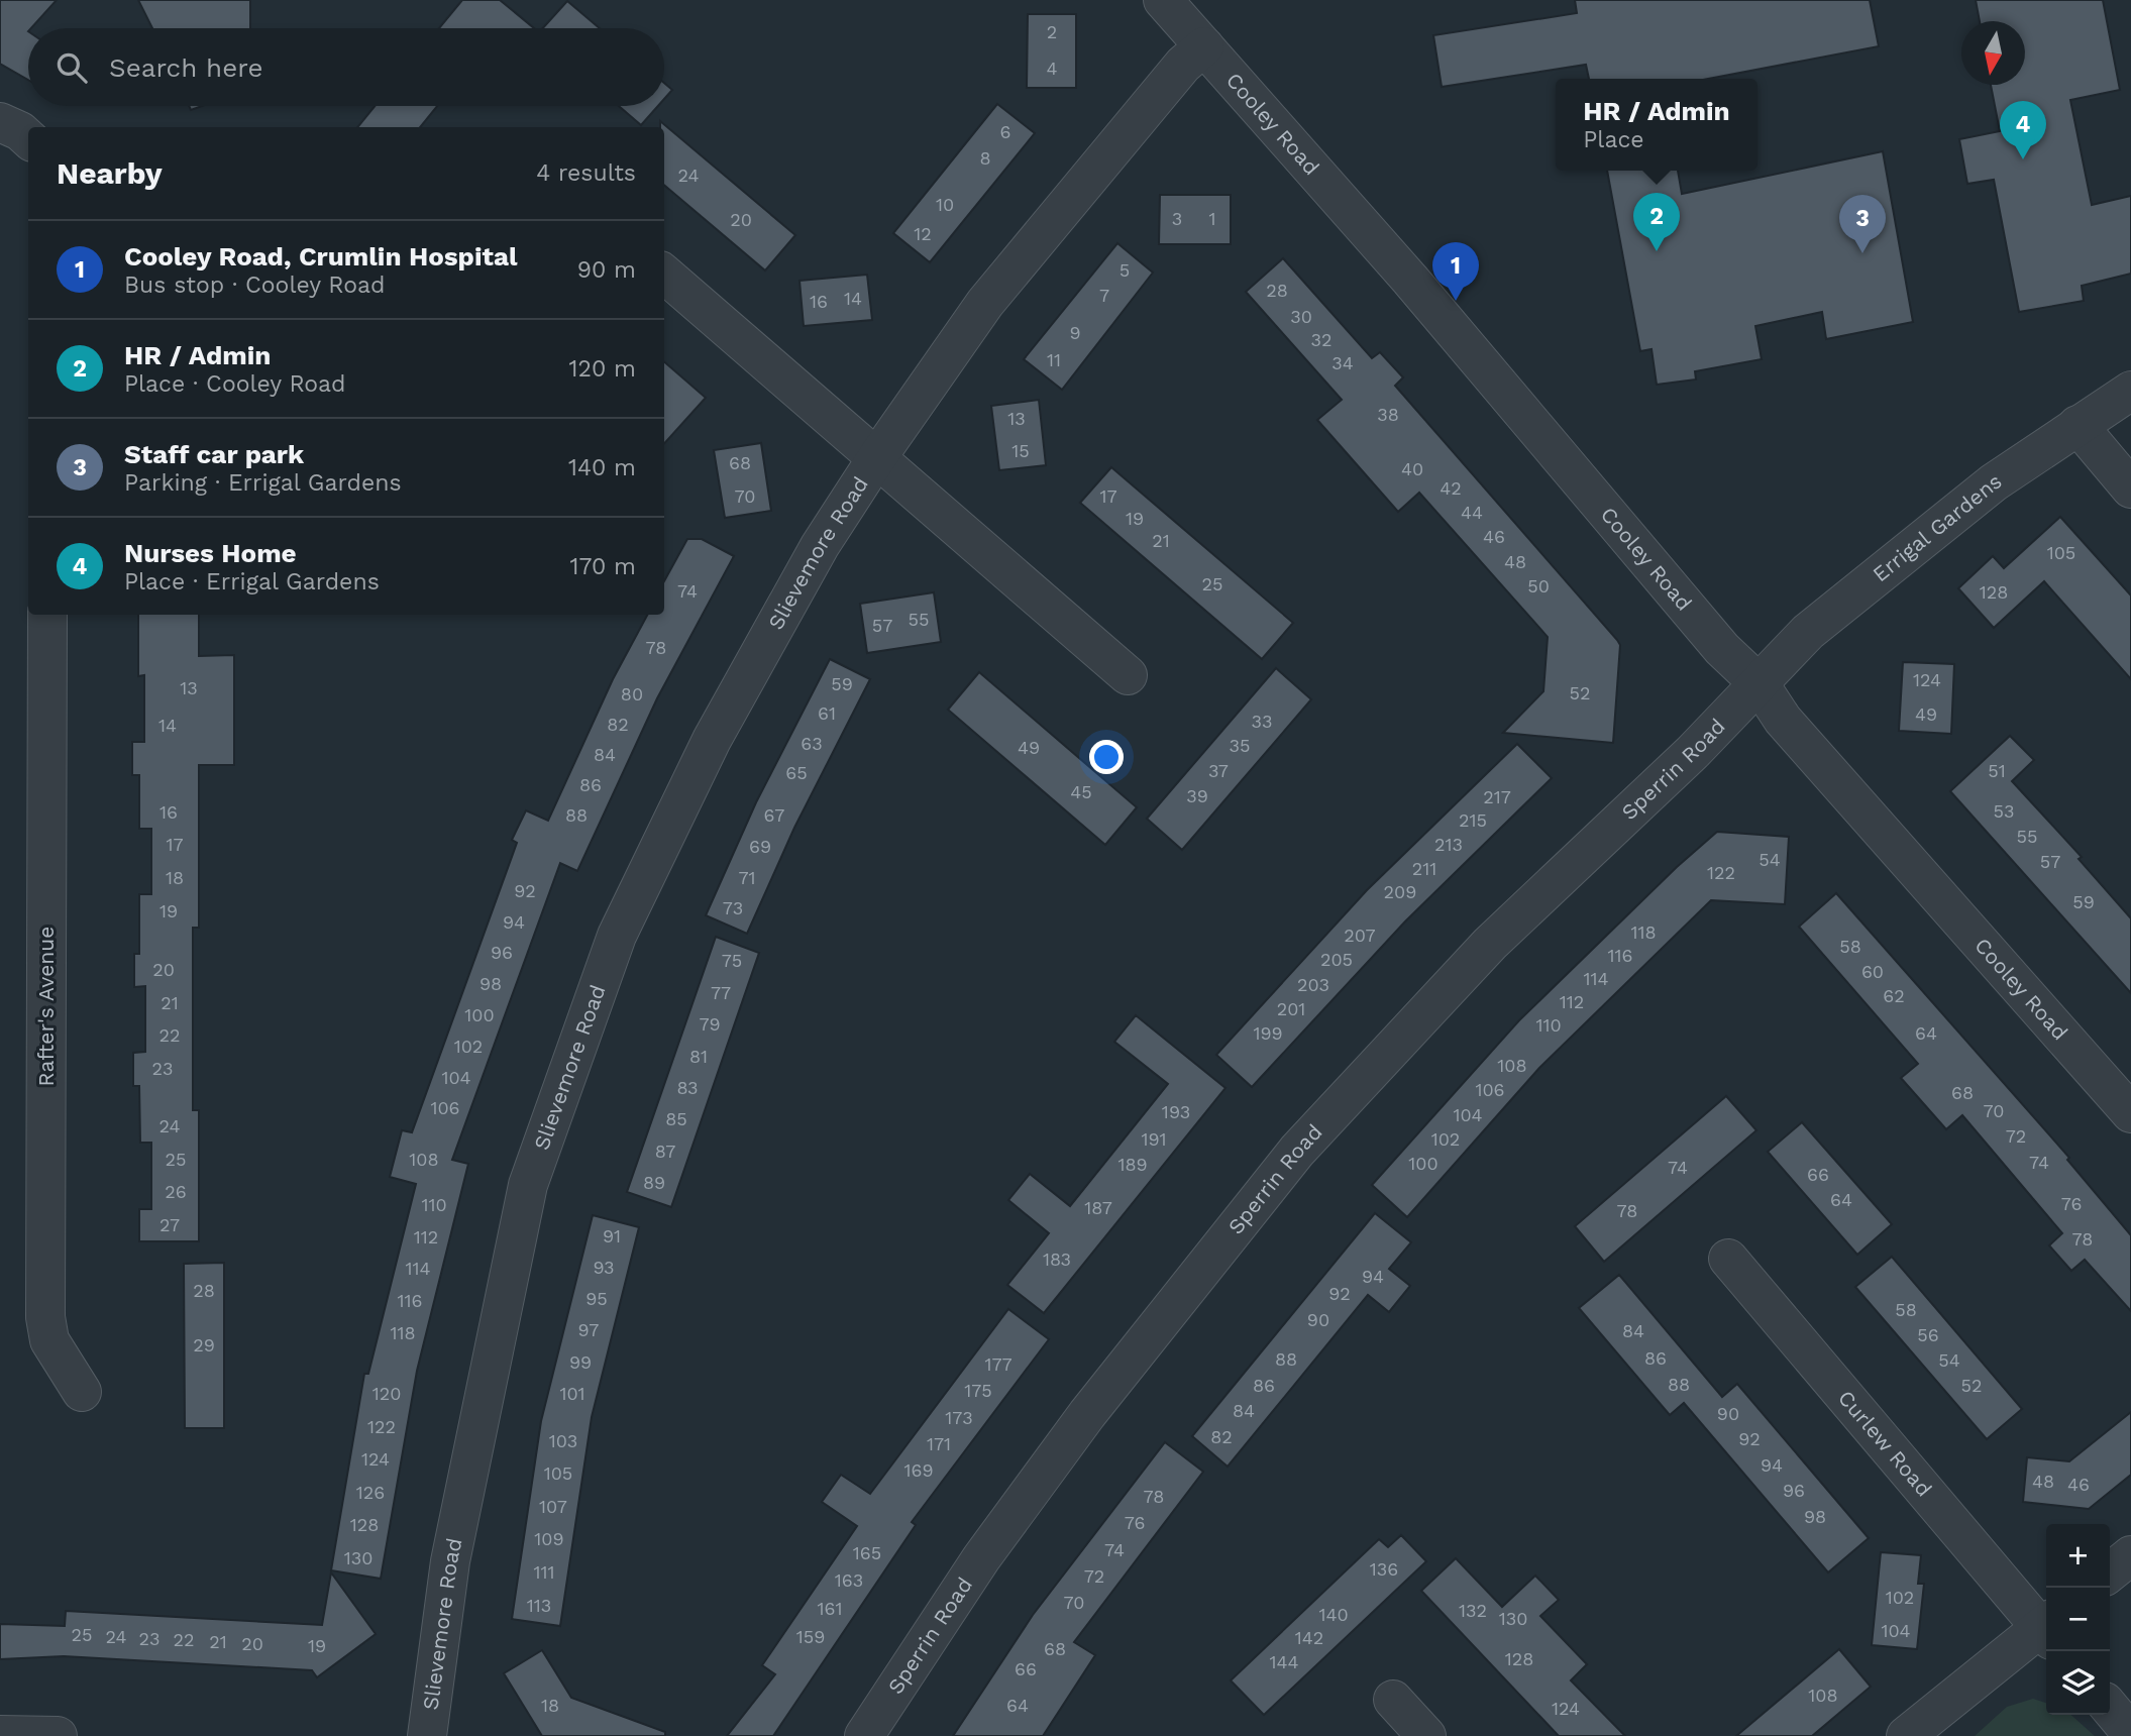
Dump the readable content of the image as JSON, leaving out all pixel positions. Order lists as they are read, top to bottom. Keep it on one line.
{"streets":{"street":["Cooley Road","Errigal Gardens","Slievemore Road","Sperrin Road","Rafter's Avenue","Curlew Road"]},"crossings":[["Cooley Road","Errigal Gardens"],["Cooley Road","Slievemore Road"],["Cooley Road","Sperrin Road"],["Errigal Gardens","Sperrin Road"]],"house_numbers":["2","4","6","8","24","10","3","1","20","12","5","28","7","14","16","30","9","32","11","34","38","13","15","68","40","42","70","17","44","19","46","21","105","48","25","50","74","128","55","57","78","124","59","13","52","80","61","49","33","82","14","63","35","49","84","37","51","65","86","45","39","217","53","16","88","67","215","55","17","213","69","54","57","211","122","18","71","92","209","59","73","19","94","118","207","58","96","116","205","75","20","60","114","98","203","77","62","112","21","201","100","79","110","199","64","22","102","81","108","23","104","83","106","68","106","70","193","104","85","24","72","191","102","87","25","108","74","100","189","74","66","89","26","64","76","110","187","78","27","91","112","78","183","93","114","94","28","92","95","116","58","90","97","84","118","56","29","86","88","54","99","177","88","86","52","175","120","101","84","90","173","122","82","92","103","171","124","94","169","105","48","46","96","126","78","107","98","76","128","109","74","165","130","136","111","72","163","102","70","113","161","132","140","130","104","25","24","159","142","23","22","21","20","19","68","128","144","66","108","18","64","124"],"north":"bottom","page":{"search":"Search here","popup":["HR / Admin","Place"],"pins":["4","2","3","1"],"heading":["Nearby","4 results"],"list":[{"mark":"1","name":"Cooley Road, Crumlin Hospital","note":"Bus stop · Cooley Road","value":"90 m"},{"mark":"2","name":"HR / Admin","note":"Place · Cooley Road","value":"120 m"},{"mark":"3","name":"Staff car park","note":"Parking · Errigal Gardens","value":"140 m"},{"mark":"4","name":"Nurses Home","note":"Place · Errigal Gardens","value":"170 m"}],"map_buttons":["+","−"]}}
